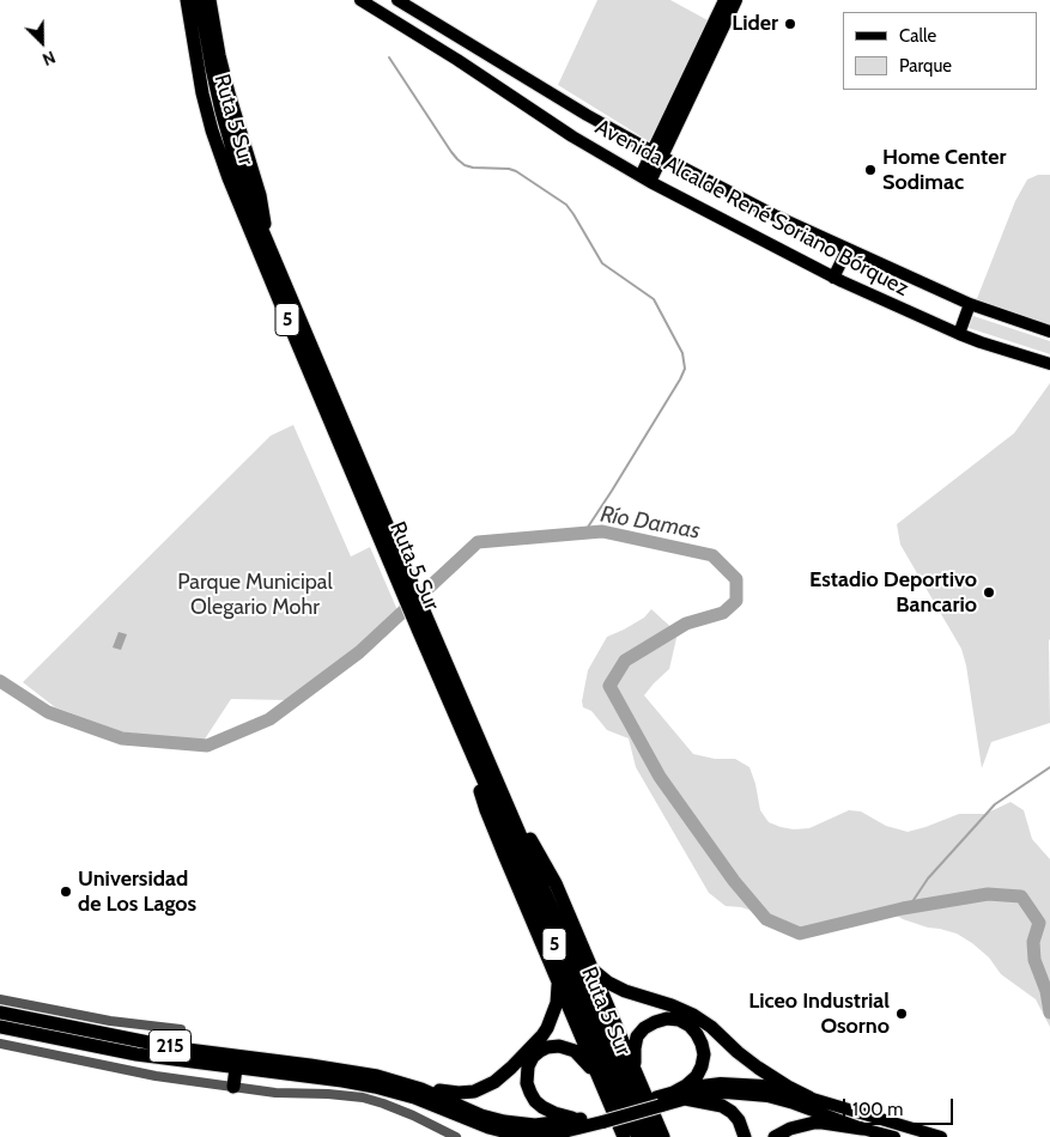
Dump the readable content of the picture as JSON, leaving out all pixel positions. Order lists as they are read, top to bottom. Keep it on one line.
{"streets":{"highway":["Ruta 5 Sur","5","215"],"main road":["Avenida Alcalde René Soriano Bórquez"]},"water":["Río Damas"],"parks":["Parque Municipal Olegario Mohr"],"places":["Lider","Home Center Sodimac","Estadio Deportivo Bancario","Universidad de Los Lagos","Liceo Industrial Osorno"],"legend":["Calle","Parque"],"scale_bar":"100 m","north":"bottom right"}
